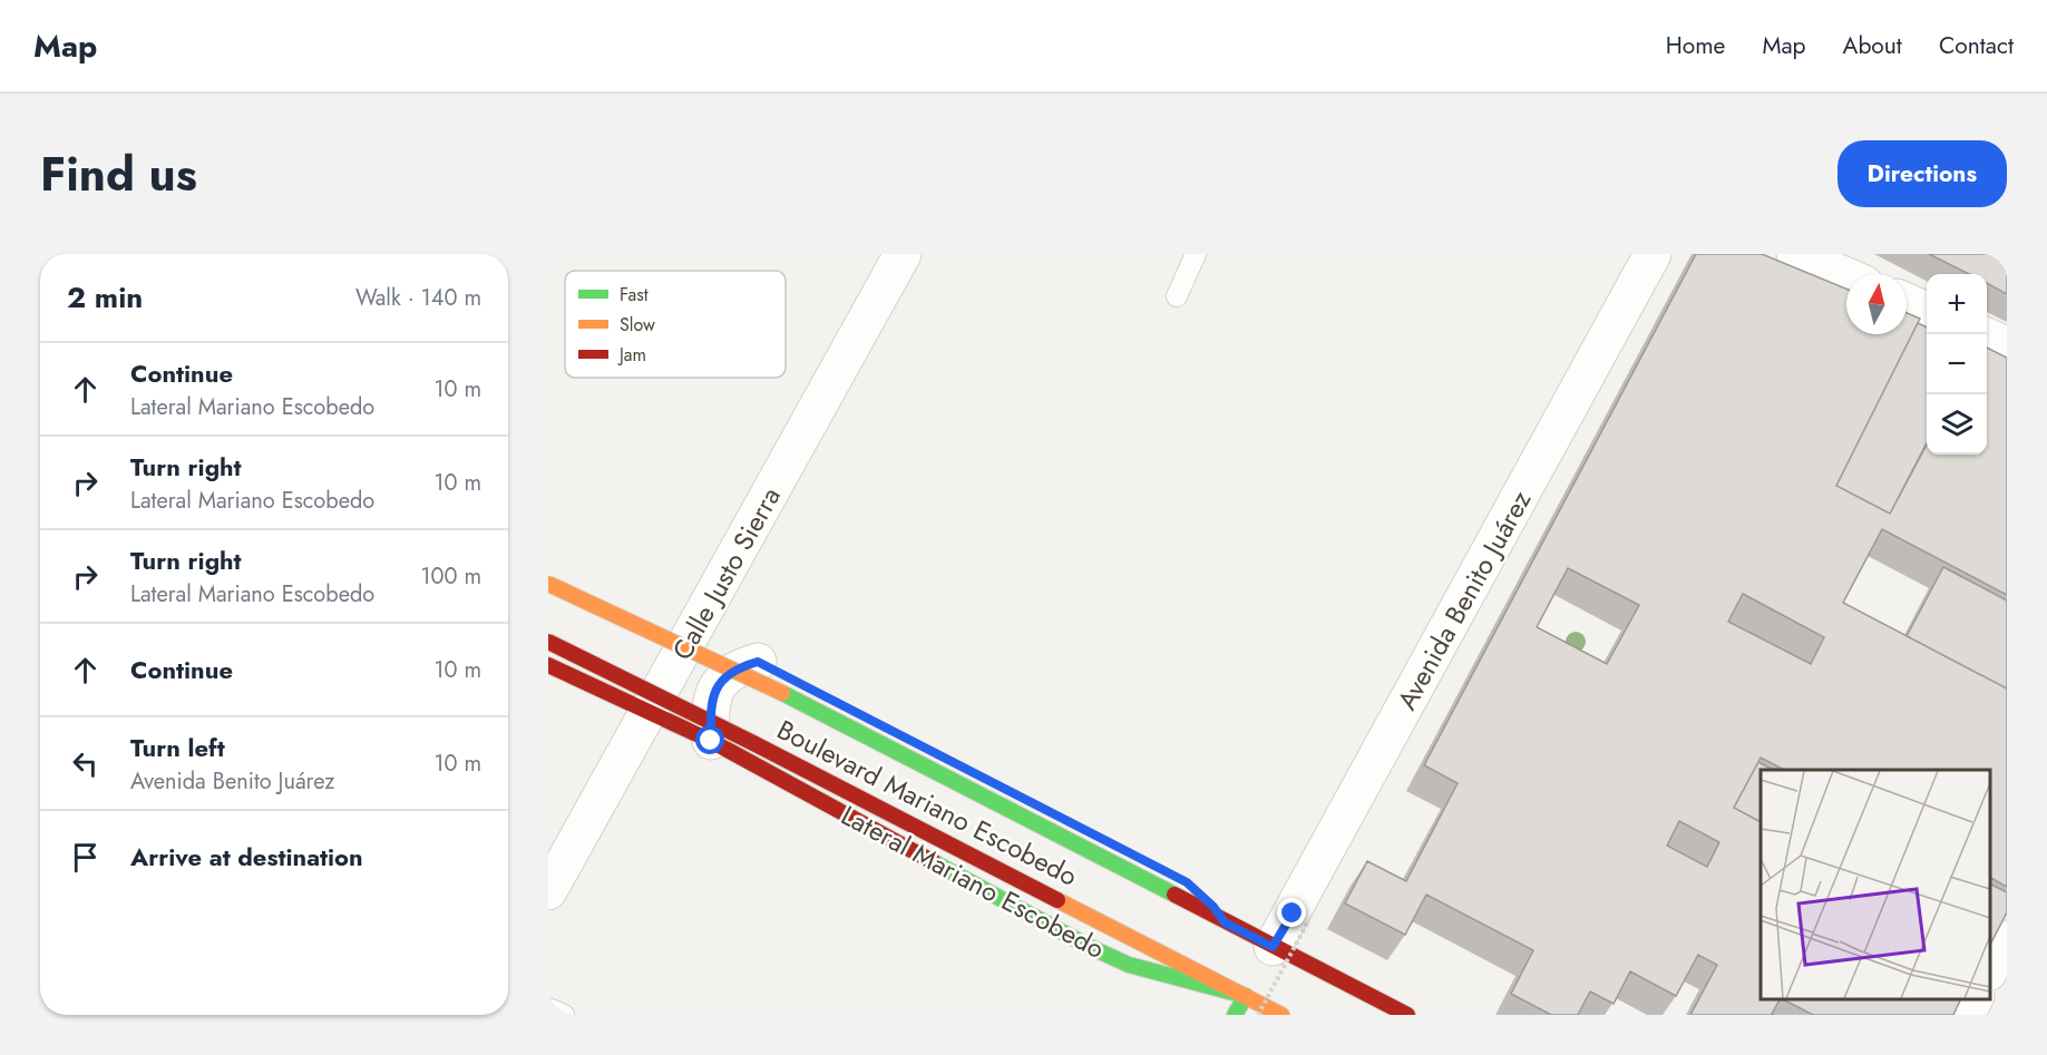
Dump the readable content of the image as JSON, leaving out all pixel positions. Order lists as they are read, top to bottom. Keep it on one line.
{"streets":{"main road":["Boulevard Mariano Escobedo","Lateral Mariano Escobedo"],"street":["Calle Justo Sierra","Avenida Benito Juárez"]},"crossings":[["Calle Justo Sierra","Lateral Mariano Escobedo"],["Avenida Benito Juárez","Boulevard Mariano Escobedo"],["Boulevard Mariano Escobedo","Lateral Mariano Escobedo"]],"legend":["Fast","Slow","Jam"],"north":"top","page":{"header":"Map","nav":["Home","Map","About","Contact"],"title":"Find us","buttons":"Directions","heading":["2 min","Walk · 140 m"],"map_buttons":["+","−"],"list":[["Continue","Lateral Mariano Escobedo","10 m"],["Turn right","Lateral Mariano Escobedo","10 m"],["Turn right","Lateral Mariano Escobedo","100 m"],["Continue","10 m"],["Turn left","Avenida Benito Juárez","10 m"],"Arrive at destination"]}}
